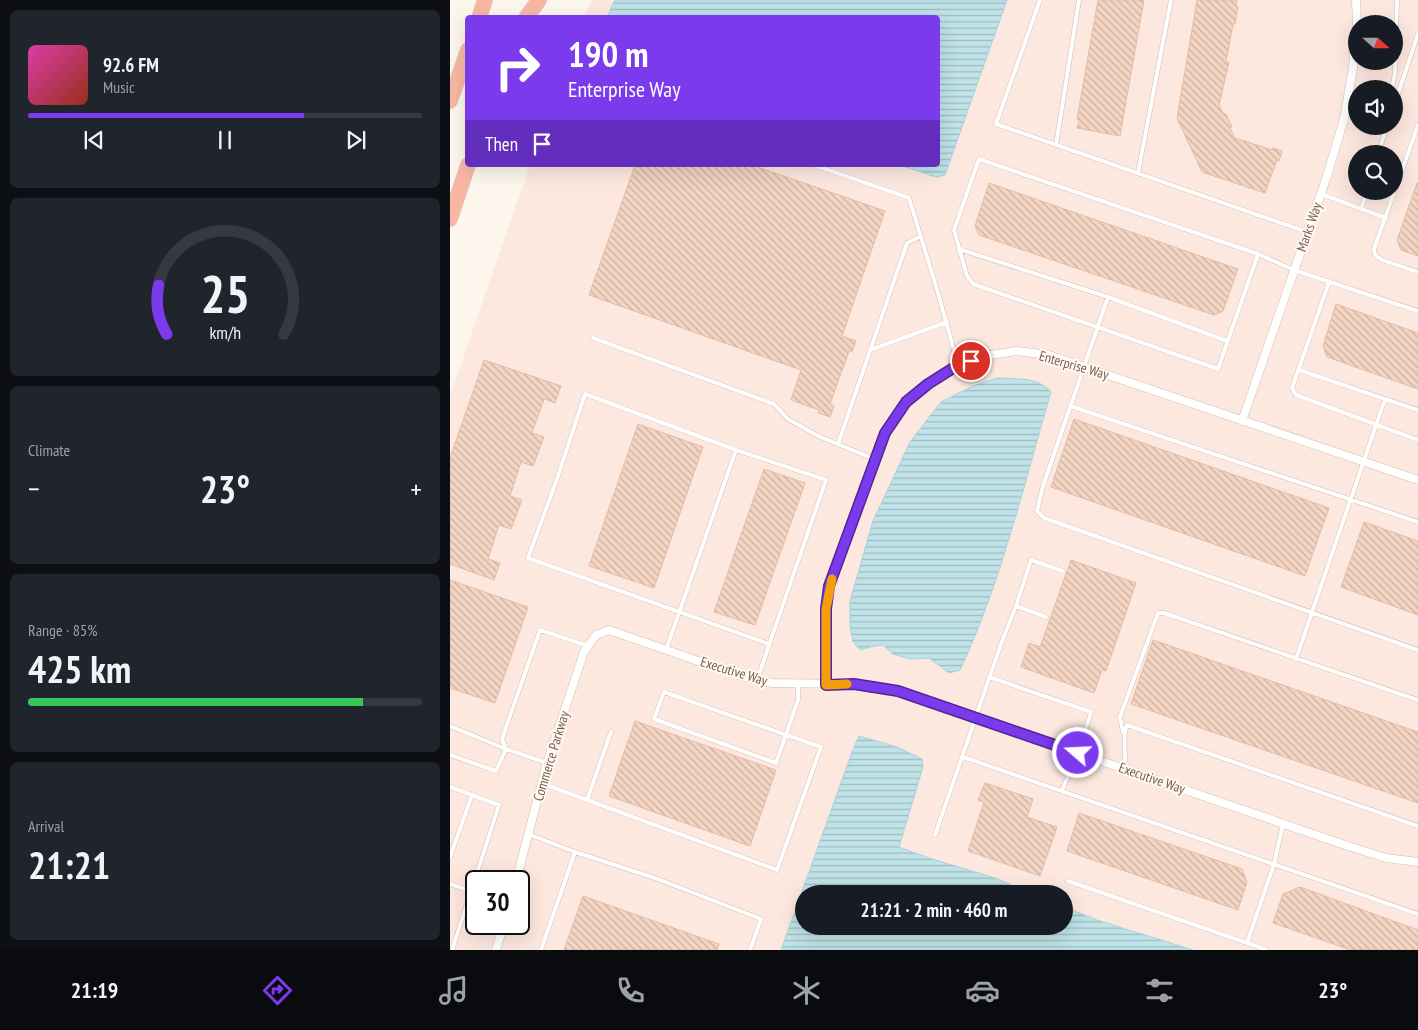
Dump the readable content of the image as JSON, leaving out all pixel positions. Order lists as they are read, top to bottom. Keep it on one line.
{"streets":{"street":["Marks Way","Enterprise Way","Executive Way","Commerce Parkway"]},"crossings":[["Marks Way","Enterprise Way"],["Enterprise Way","Executive Way"],["Executive Way","Commerce Parkway"]],"north":"right","page":{"turn":["190 m","Enterprise Way"],"song":["92.6 FM","Music"],"then":"Then","tile":["Climate",["Range · 85%","425 km"],["Arrival","21:21"]],"heat":["−","23°","+"],"limit":"30","trip":"21:21 · 2 min · 460 m","tabs":["21:19","23°"],"gauge":["25","km/h"]}}
